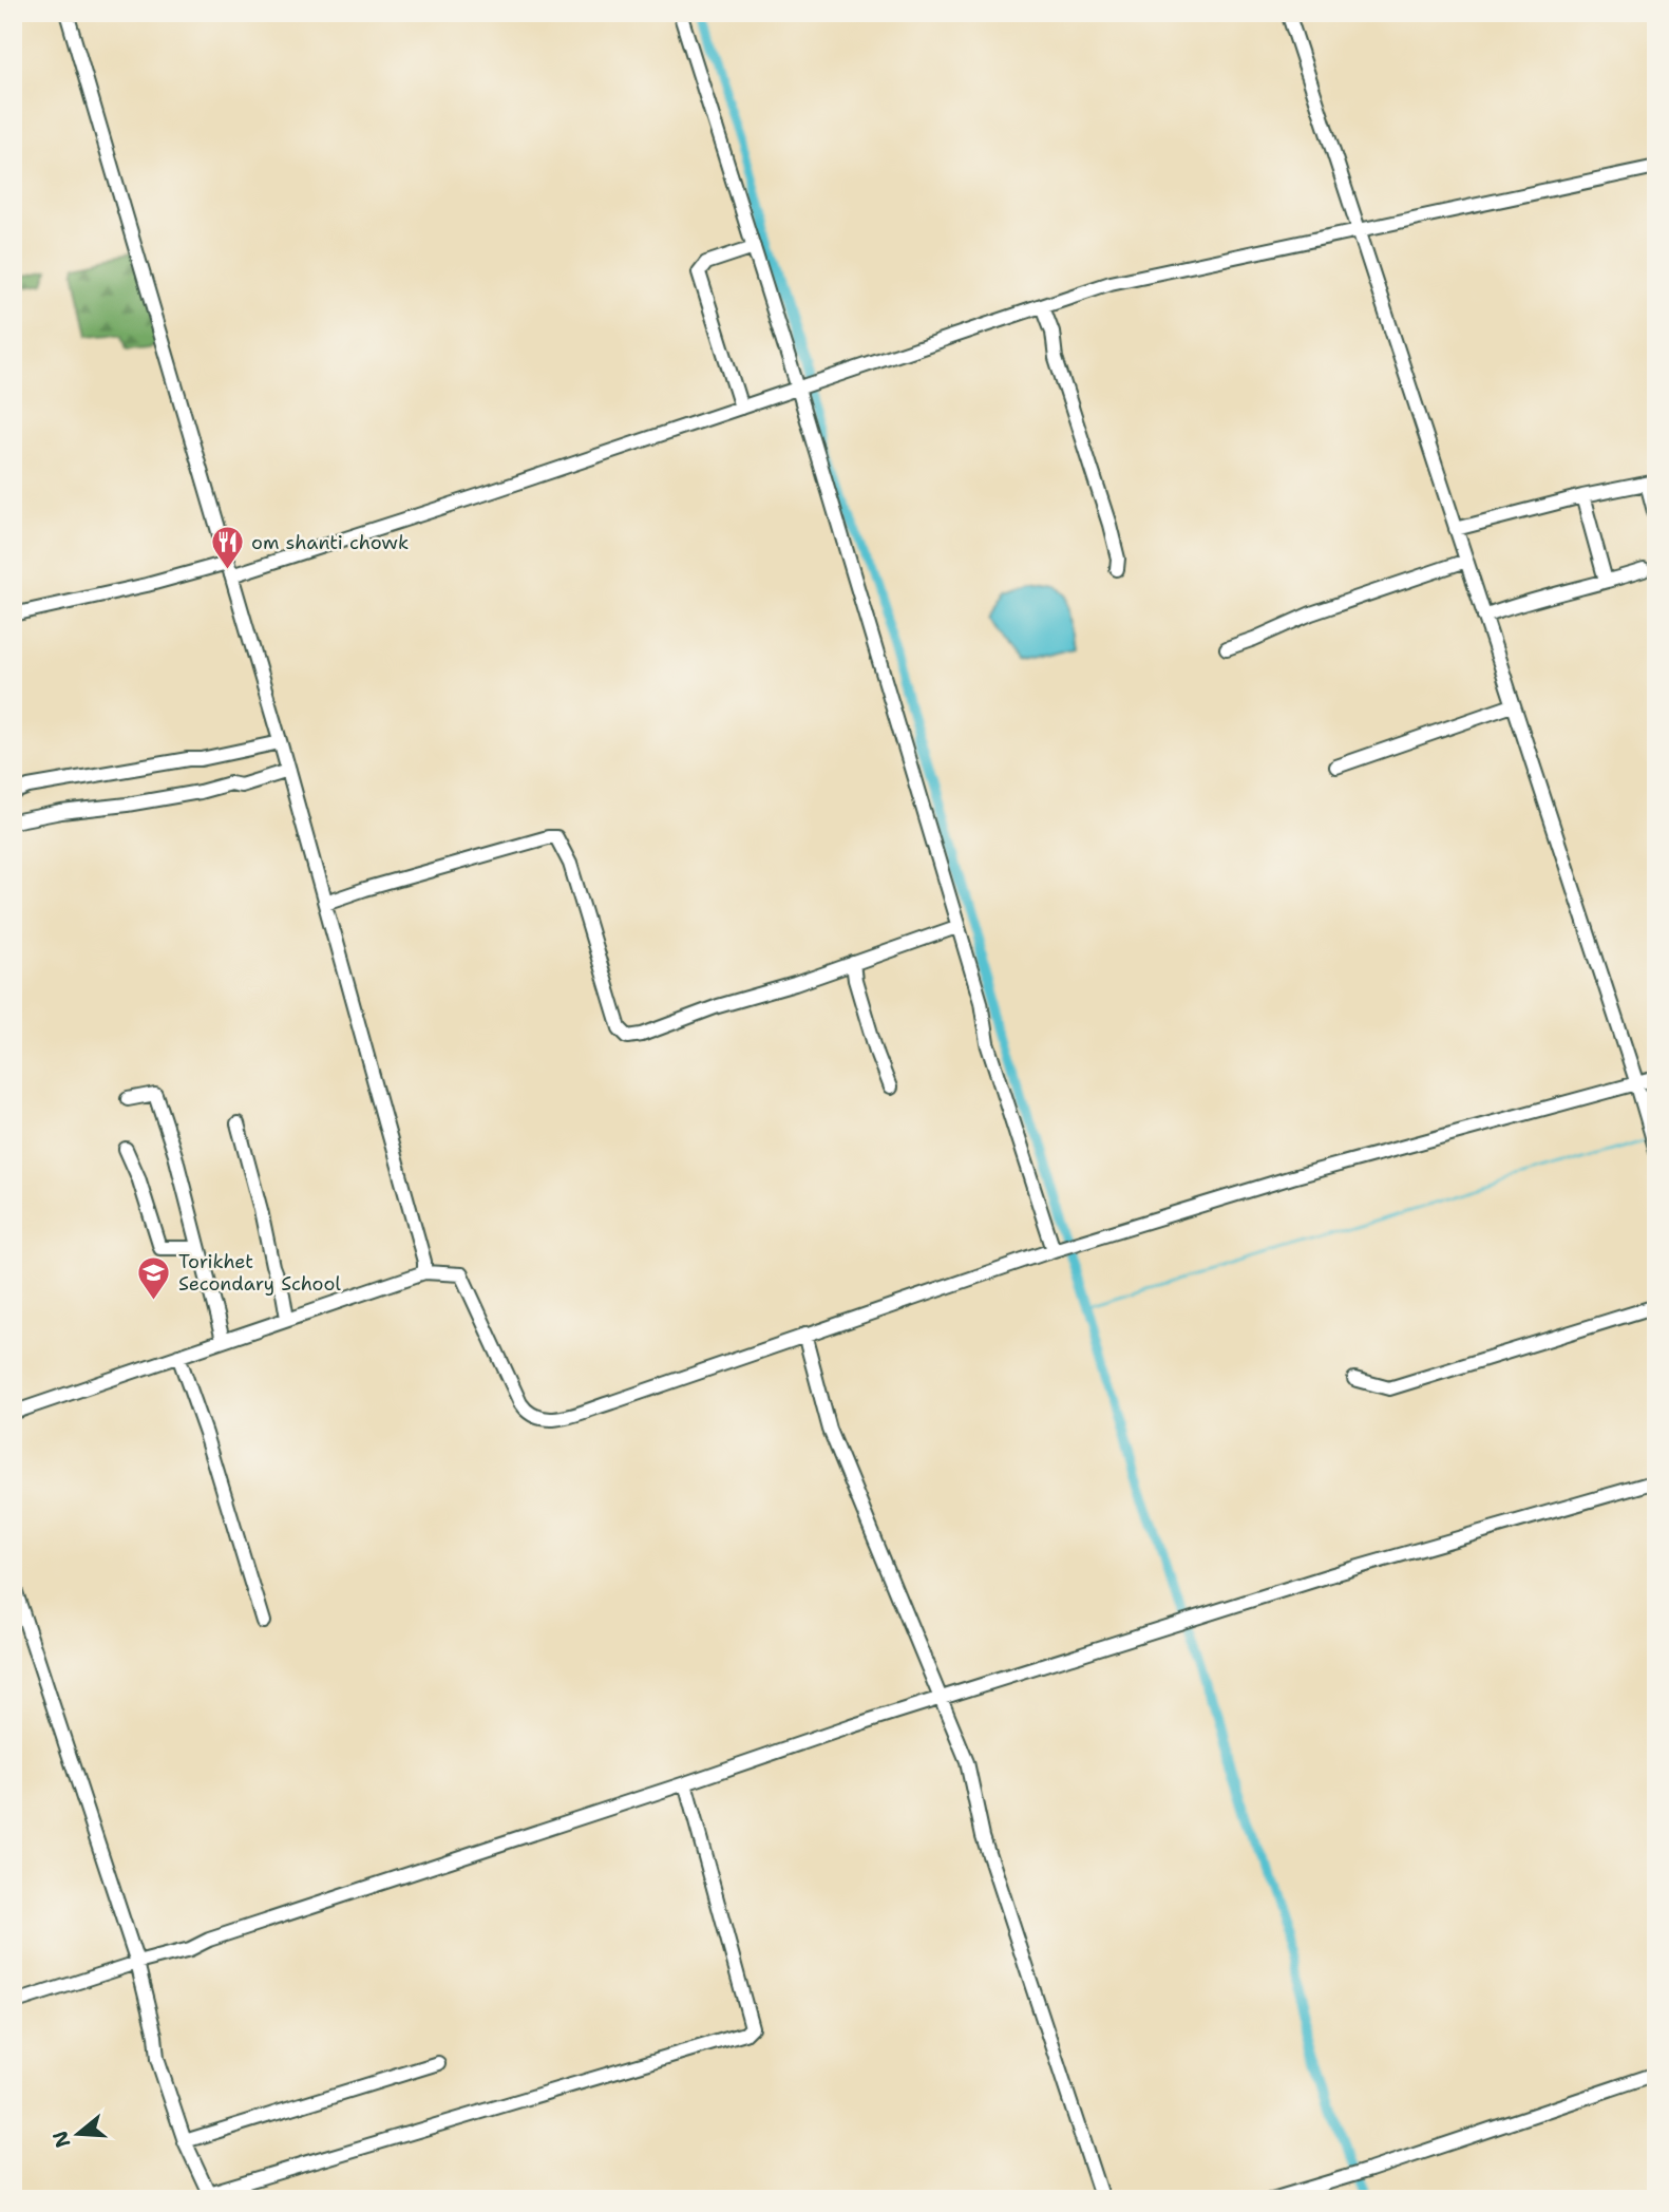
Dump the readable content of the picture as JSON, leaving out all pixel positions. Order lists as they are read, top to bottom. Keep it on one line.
{"places":{"restaurant":["om shanti chowk"],"school or university":["Torikhet Secondary School"]},"north":"left"}
